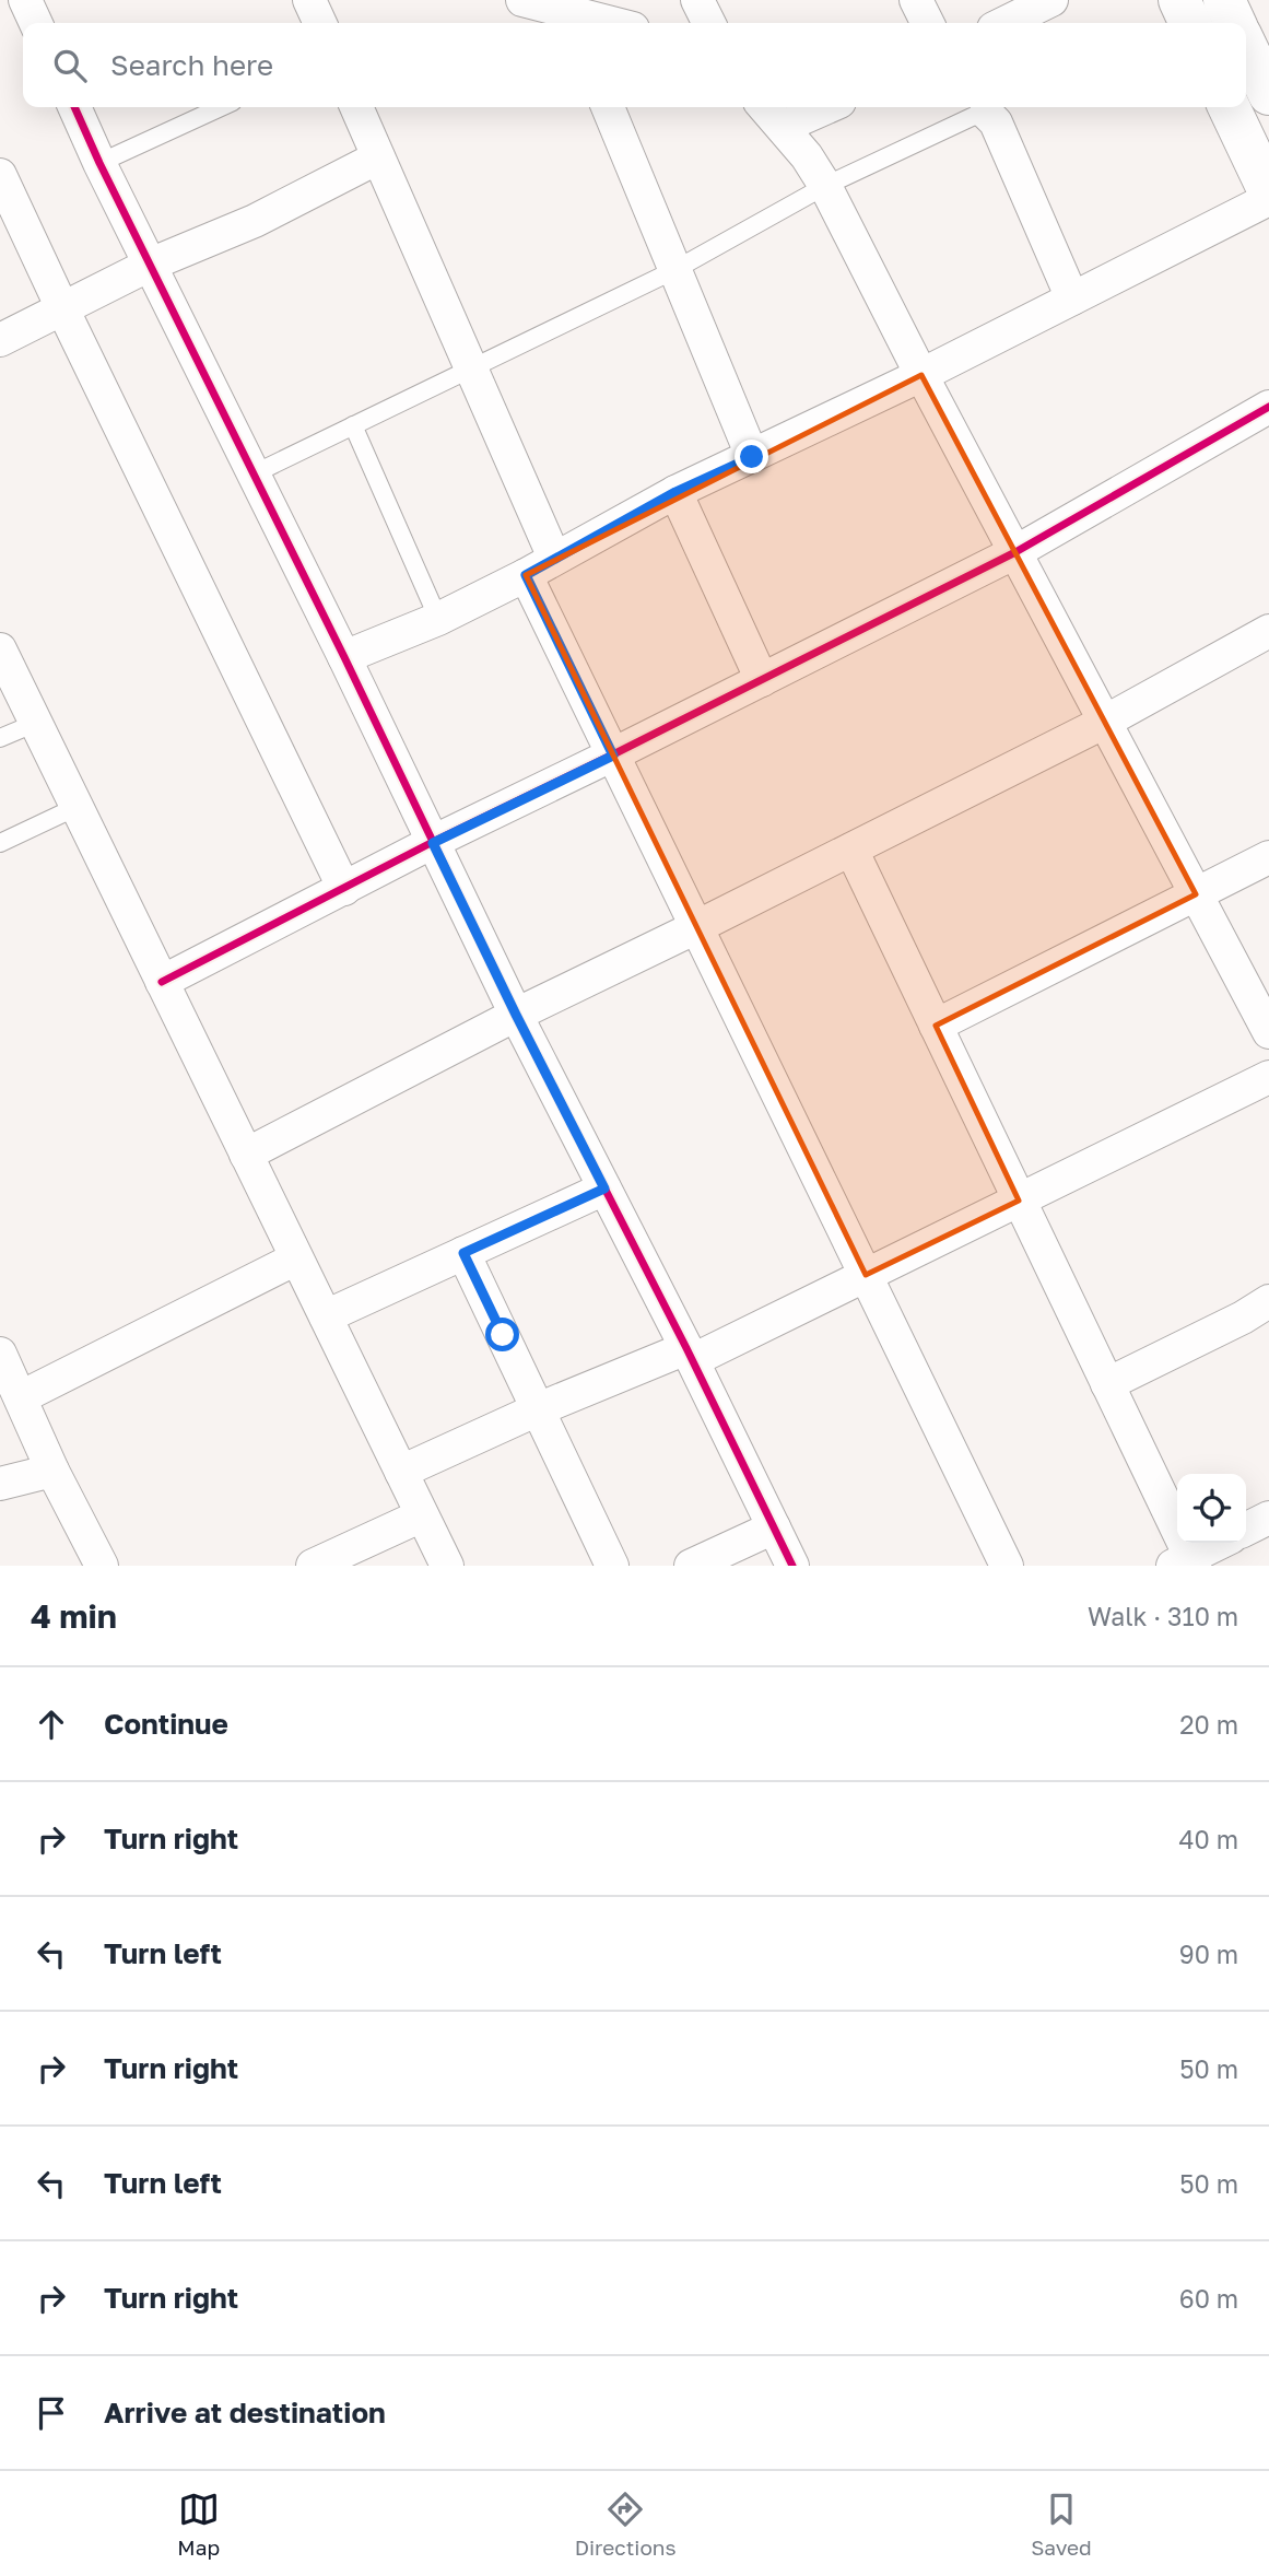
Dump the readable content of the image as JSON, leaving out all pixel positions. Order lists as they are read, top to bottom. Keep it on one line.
{"page":{"search":"Search here","heading":["4 min","Walk · 310 m"],"list":[["Continue","20 m"],["Turn right","40 m"],["Turn left","90 m"],["Turn right","50 m"],["Turn left","50 m"],["Turn right","60 m"],"Arrive at destination"],"nav":["Map","Directions","Saved"]}}
